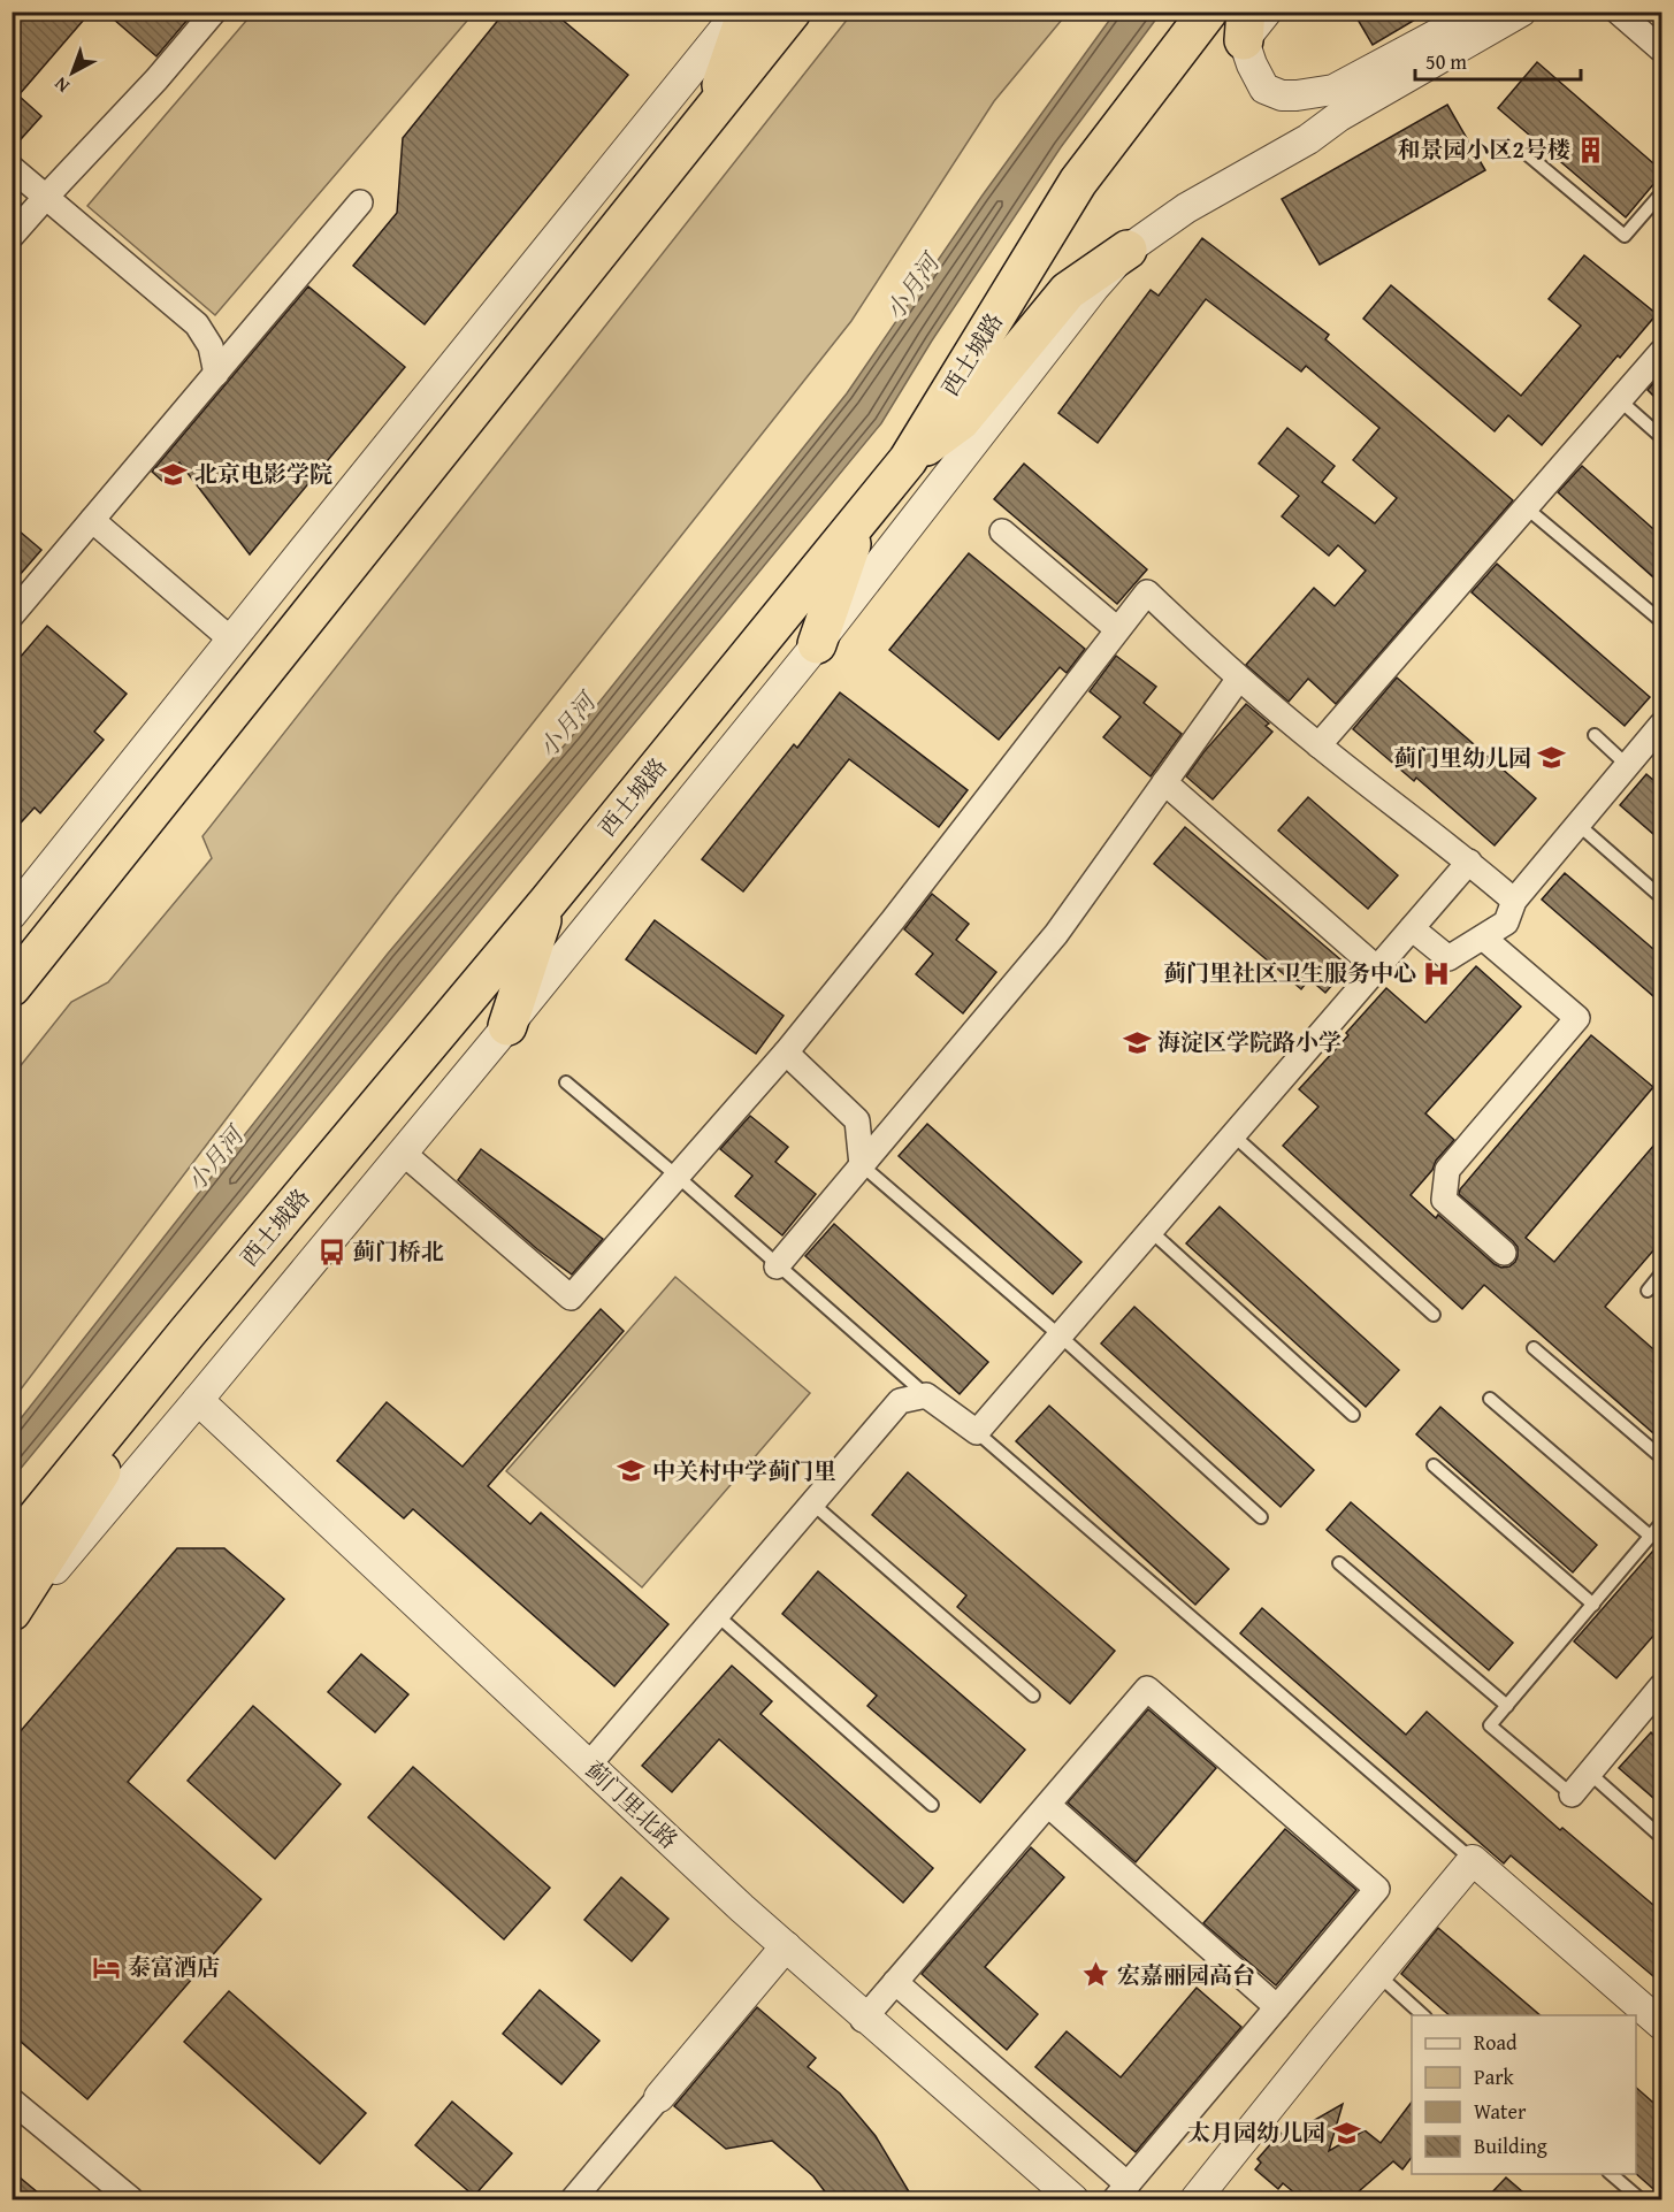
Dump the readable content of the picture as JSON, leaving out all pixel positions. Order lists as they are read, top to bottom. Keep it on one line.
{"streets":{"highway":["西土城路"],"street":["蓟门里北路"]},"crossings":[["西土城路","蓟门里北路"]],"water":["小月河"],"places":{"building":["和景园小区2号楼"],"school or university":["北京电影学院","蓟门里幼儿园","海淀区学院路小学","中关村中学蓟门里","太月园幼儿园"],"hospital":["蓟门里社区卫生服务中心"],"bus stop":["蓟门桥北"],"hotel":["泰富酒店"],"place":["宏嘉丽园高台"]},"legend":["Road","Park","Water","Building"],"scale_bar":"50 m","north":"bottom left"}
